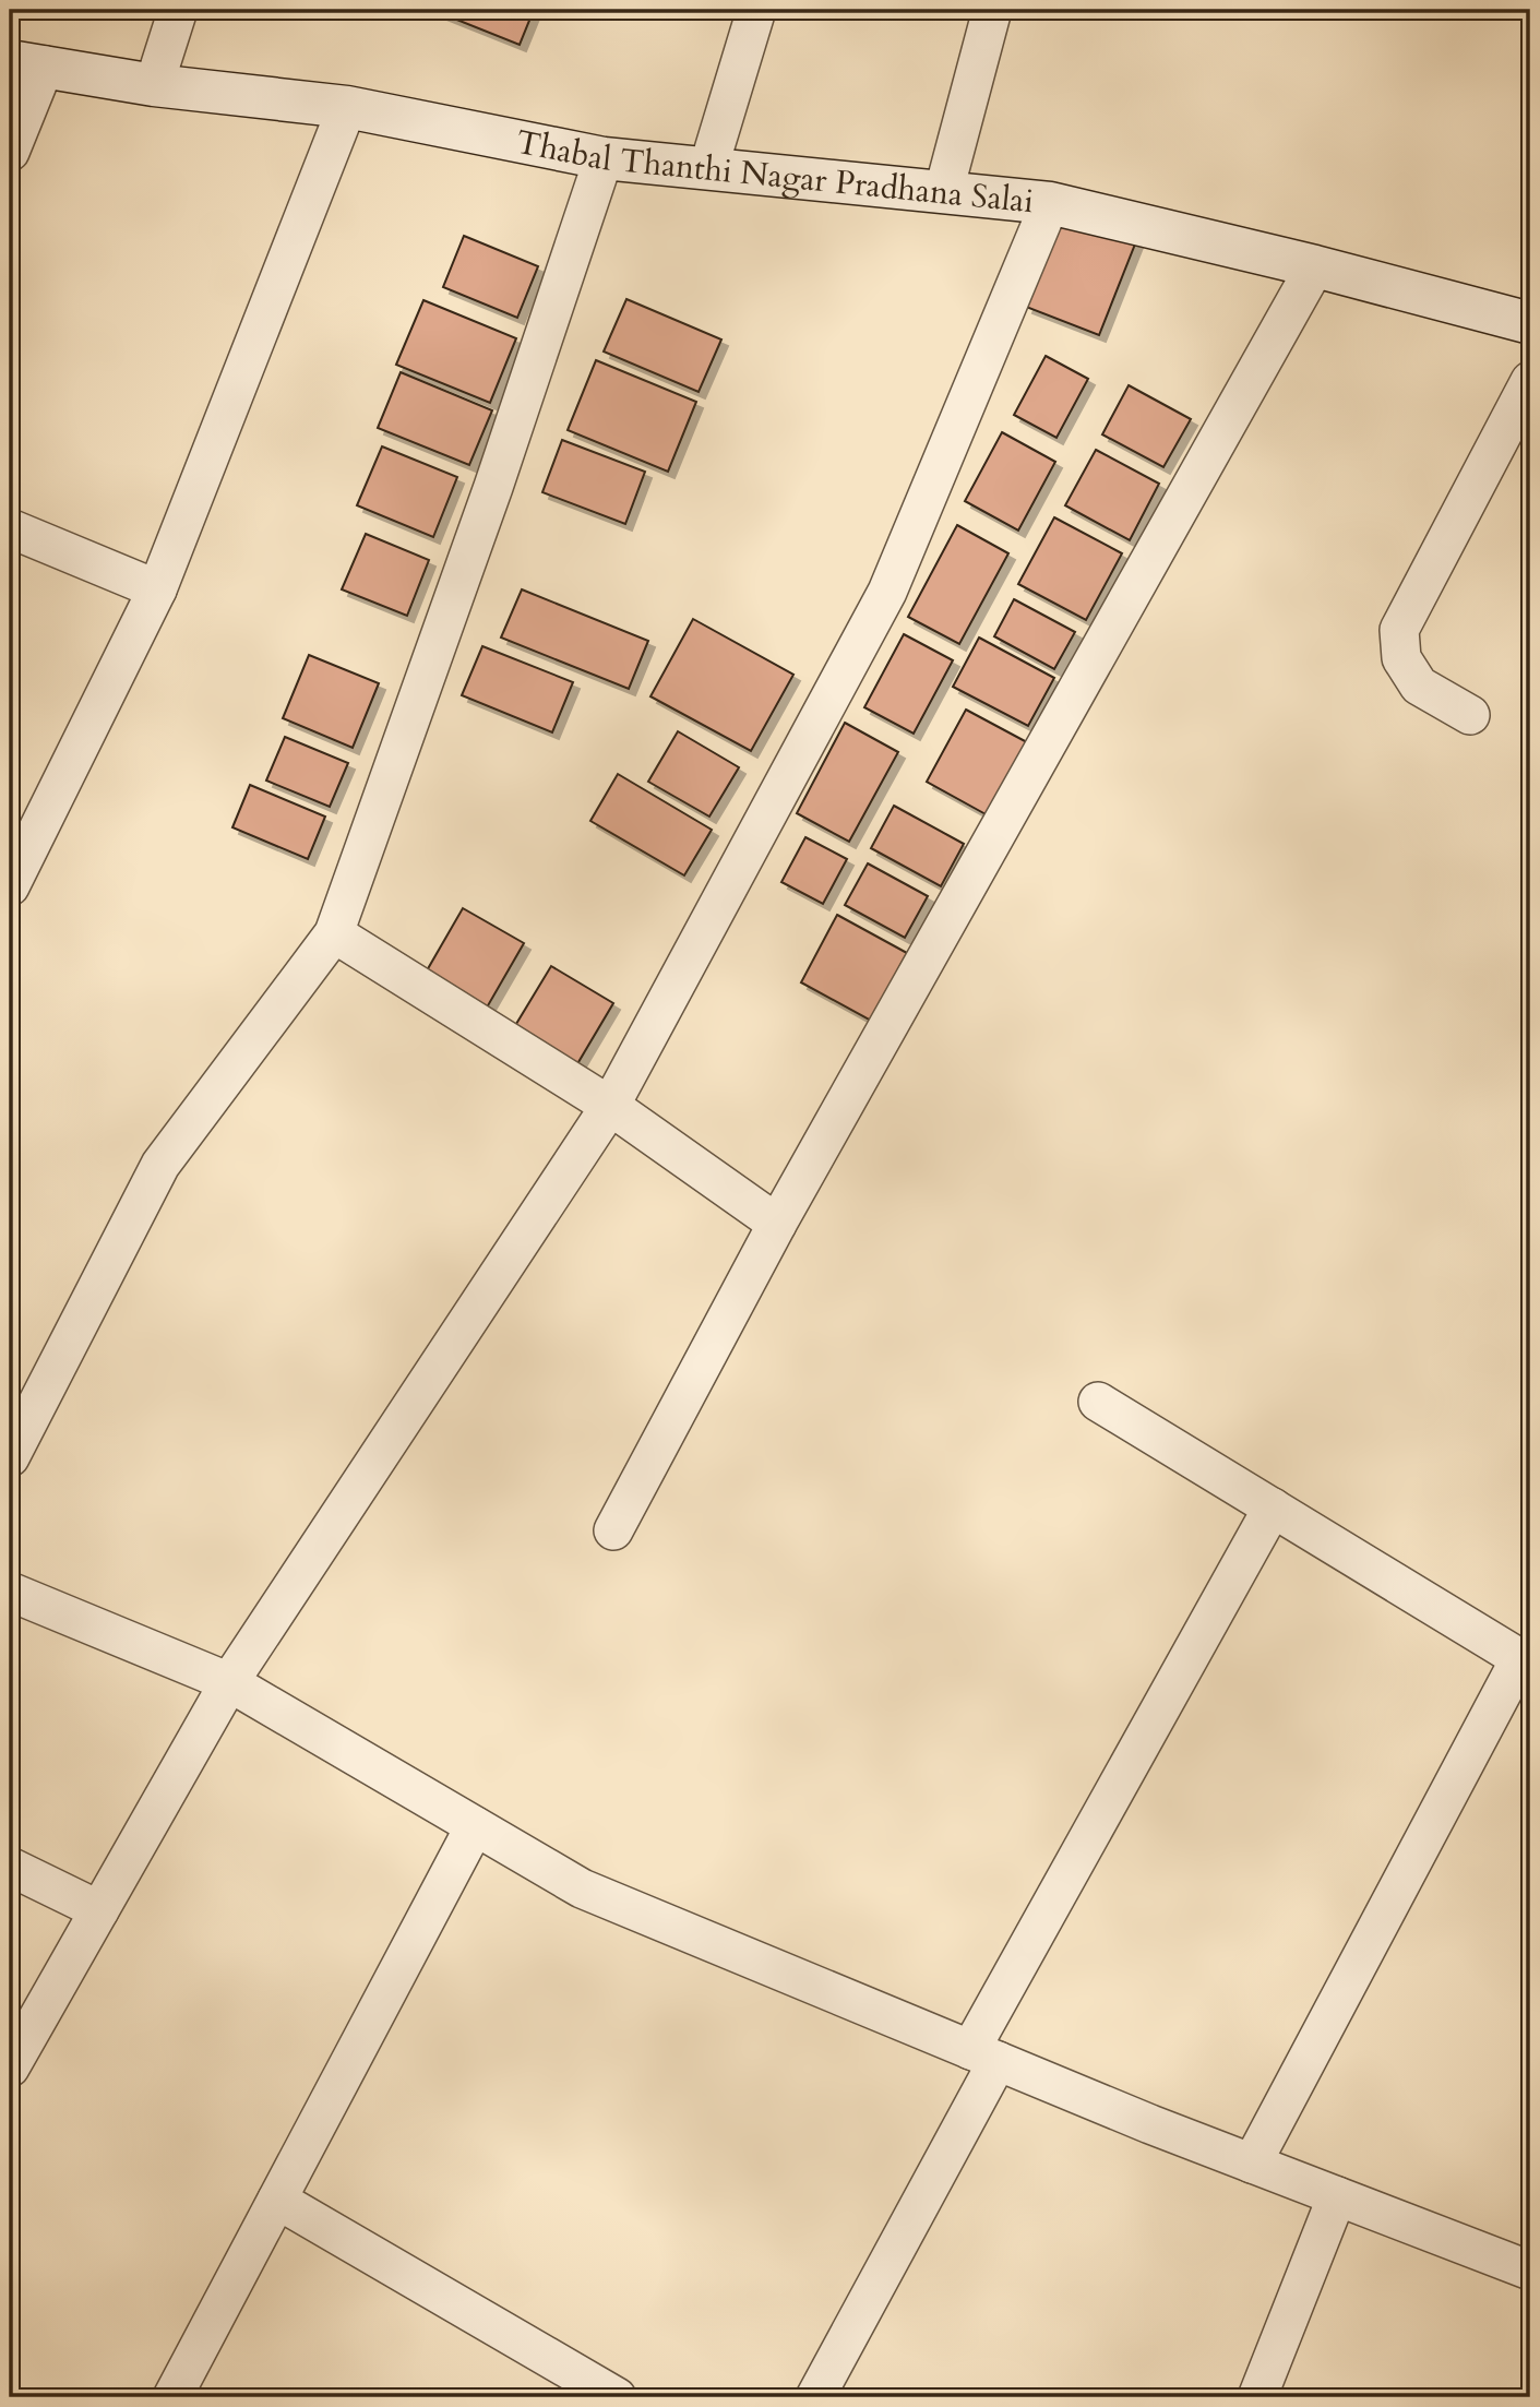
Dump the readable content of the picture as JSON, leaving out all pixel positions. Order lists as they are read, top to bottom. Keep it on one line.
{"streets":{"main road":["Thabal Thanthi Nagar Pradhana Salai"]}}
